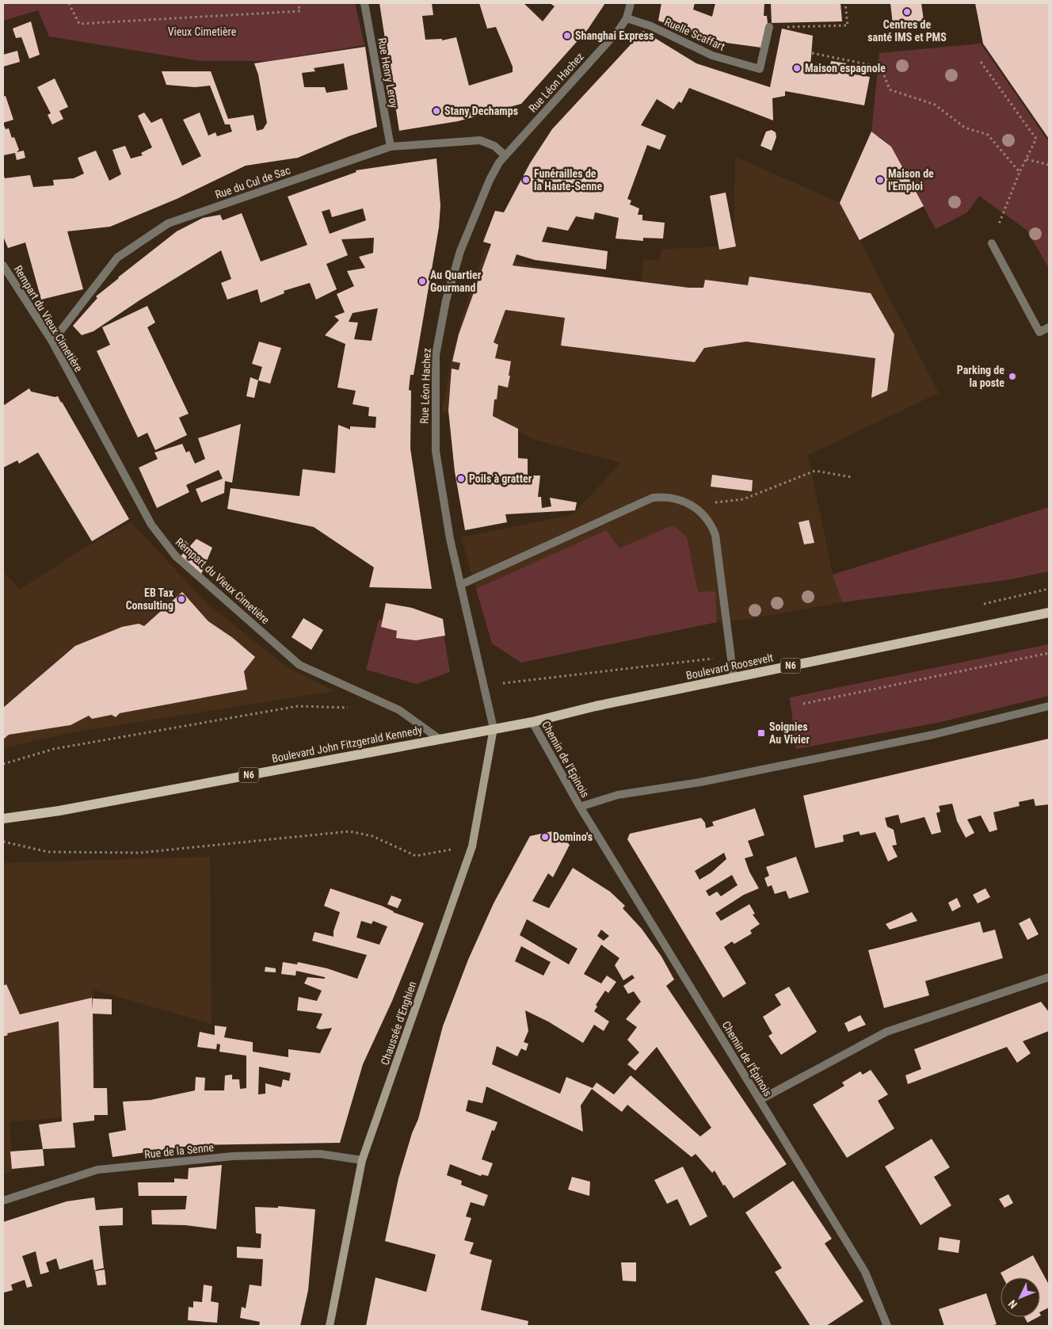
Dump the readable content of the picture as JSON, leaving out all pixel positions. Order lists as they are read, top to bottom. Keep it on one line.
{"streets":{"main road":["N6","Boulevard Roosevelt","Boulevard John Fitzgerald Kennedy","Chaussée d'Enghien"],"street":["Ruelle Scaffart","Rue Henry Leroy","Rue Léon Hachez","Rue du Cul de Sac","Rempart du Vieux Cimetière","Chemin de l'Epinois","Chemin de l'Épinois","Rue de la Senne"]},"crossings":[["Ruelle Scaffart","Rue Léon Hachez"],["Rue Henry Leroy","Rue du Cul de Sac"],["Rue Léon Hachez","Rue du Cul de Sac"],["Rue Léon Hachez","Boulevard John Fitzgerald Kennedy"],["Rue Léon Hachez","Chaussée d'Enghien"],["Rue du Cul de Sac","Rempart du Vieux Cimetière"],["Rempart du Vieux Cimetière","Boulevard John Fitzgerald Kennedy"],["Boulevard Roosevelt","Boulevard John Fitzgerald Kennedy"],["Boulevard Roosevelt","Chemin de l'Epinois"],["Boulevard John Fitzgerald Kennedy","Chemin de l'Epinois"],["Boulevard John Fitzgerald Kennedy","Chaussée d'Enghien"],["Chemin de l'Epinois","Chemin de l'Épinois"],["Chaussée d'Enghien","Rue de la Senne"]],"parks":["Vieux Cimetière"],"places":{"other":["Centres de santé IMS et PMS","Shanghai Express","Maison espagnole","Stany Dechamps","Funérailles de la Haute-Senne","Maison de l'Emploi","Au Quartier Gourmand","Parking de la poste","Poils à gratter","EB Tax Consulting","Domino's"],"transit":["Soignies Au Vivier"]},"north":"bottom left"}
